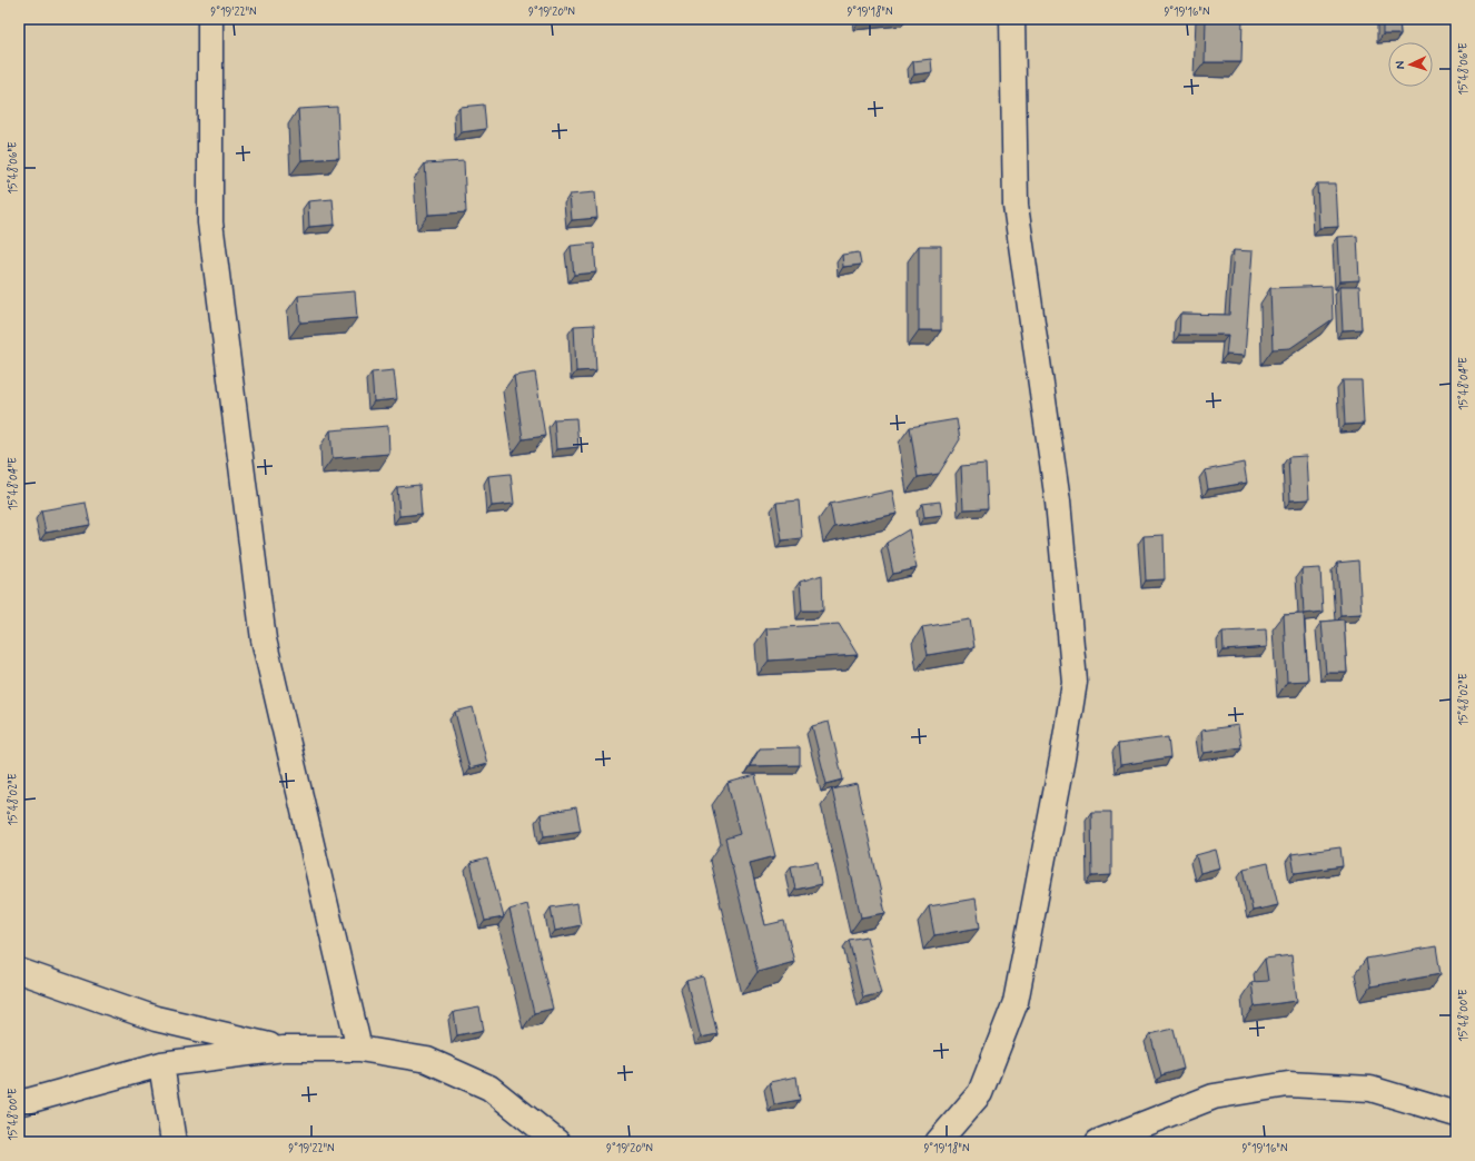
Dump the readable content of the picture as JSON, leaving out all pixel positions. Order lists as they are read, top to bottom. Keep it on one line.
{"north":"left","coordinates":["9°19'22\"N","9°19'20\"N","9°19'18\"N","9°19'16\"N","15°48'06\"E","15°48'04\"E","15°48'02\"E","15°48'00\"E"]}
